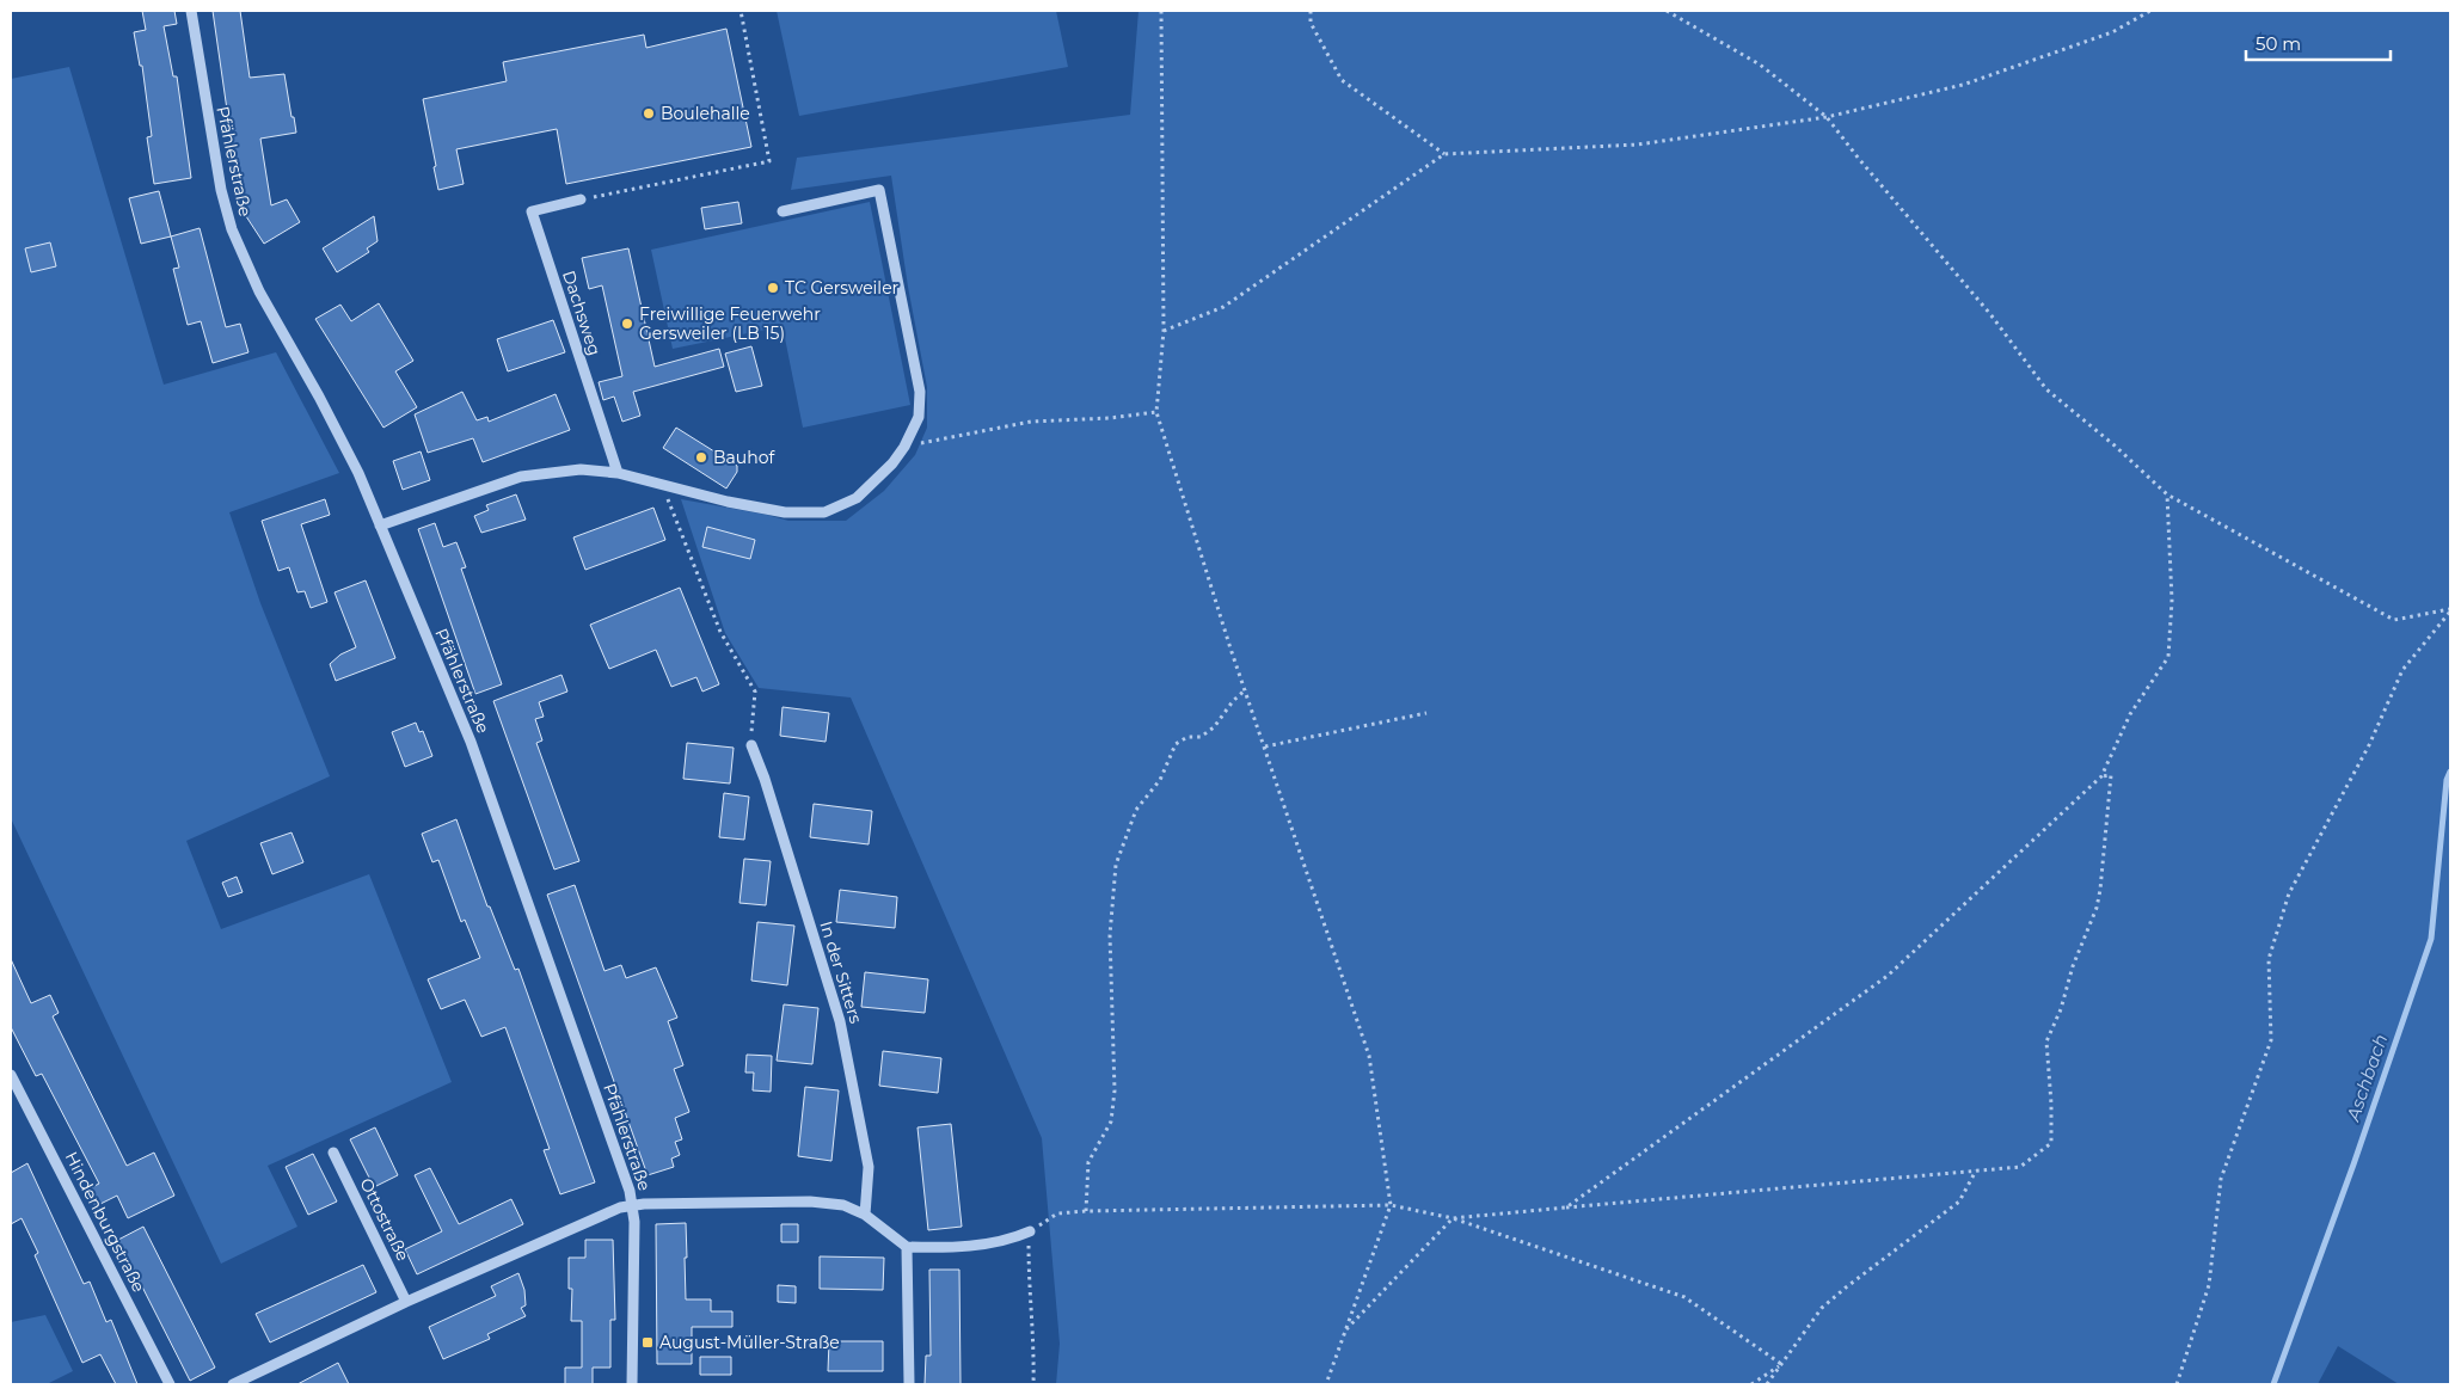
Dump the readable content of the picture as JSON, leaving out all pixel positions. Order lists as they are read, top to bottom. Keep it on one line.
{"streets":{"street":["Pfählerstraße","Dachsweg","In der Sitters","Ottostraße","Hindenburgstraße"]},"water":["Aschbach"],"places":{"other":["Boulehalle","TC Gersweiler","Freiwillige Feuerwehr Gersweiler (LB 15)","Bauhof"],"transit":["August-Müller-Straße"]},"scale_bar":"50 m"}
